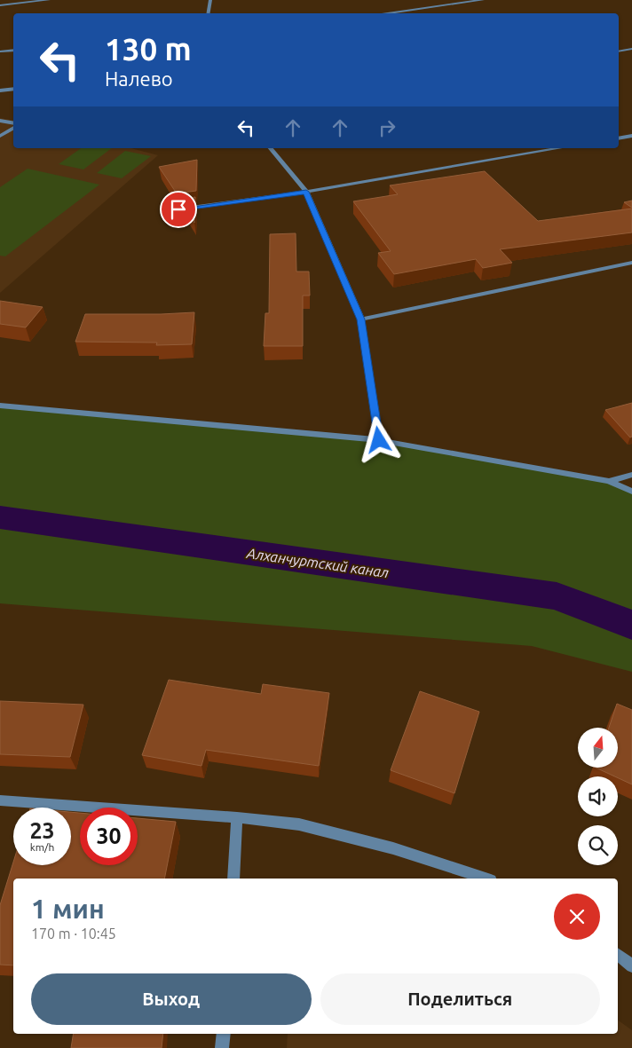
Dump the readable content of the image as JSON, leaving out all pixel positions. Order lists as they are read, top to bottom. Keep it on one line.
{"water":["Алханчуртский канал"],"north":"top","page":{"turn":["130 m","Налево"],"speed":"23 km/h","limit":"30","heading":["1 мин","170 m · 10:45"],"buttons":["Выход","Поделиться"]}}
